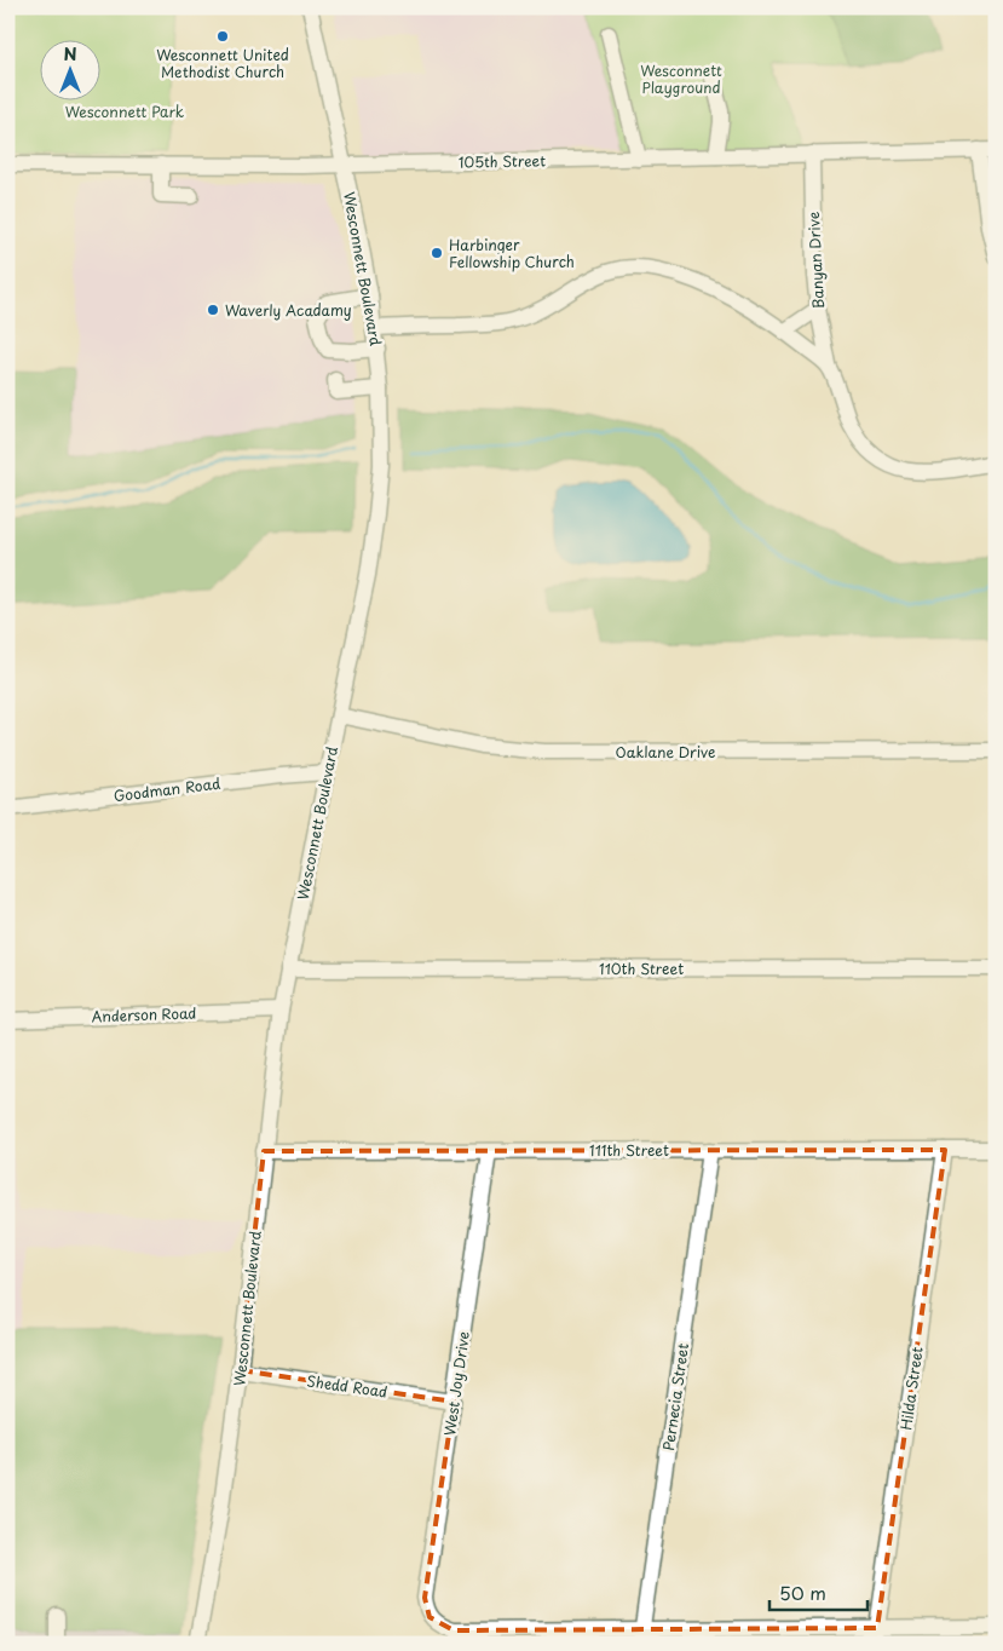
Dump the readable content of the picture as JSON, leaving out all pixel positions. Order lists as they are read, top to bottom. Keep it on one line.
{"streets":{"street":["105th Street","Banyan Drive","Wesconnett Boulevard","Oaklane Drive","Goodman Road","110th Street","Anderson Road","111th Street","West Joy Drive","Shedd Road","Hilda Street","Pernecia Street"]},"crossings":[["105th Street","Banyan Drive"],["105th Street","Wesconnett Boulevard"],["Wesconnett Boulevard","Oaklane Drive"],["Wesconnett Boulevard","Goodman Road"],["Wesconnett Boulevard","110th Street"],["Wesconnett Boulevard","Anderson Road"],["Wesconnett Boulevard","111th Street"],["Wesconnett Boulevard","Shedd Road"],["111th Street","West Joy Drive"],["111th Street","Hilda Street"],["111th Street","Pernecia Street"],["West Joy Drive","Shedd Road"],["West Joy Drive","Pernecia Street"]],"parks":["Wesconnett Playground","Wesconnett Park"],"places":["Wesconnett United Methodist Church","Harbinger Fellowship Church","Waverly Acadamy"],"scale_bar":"50 m","north":"top"}
